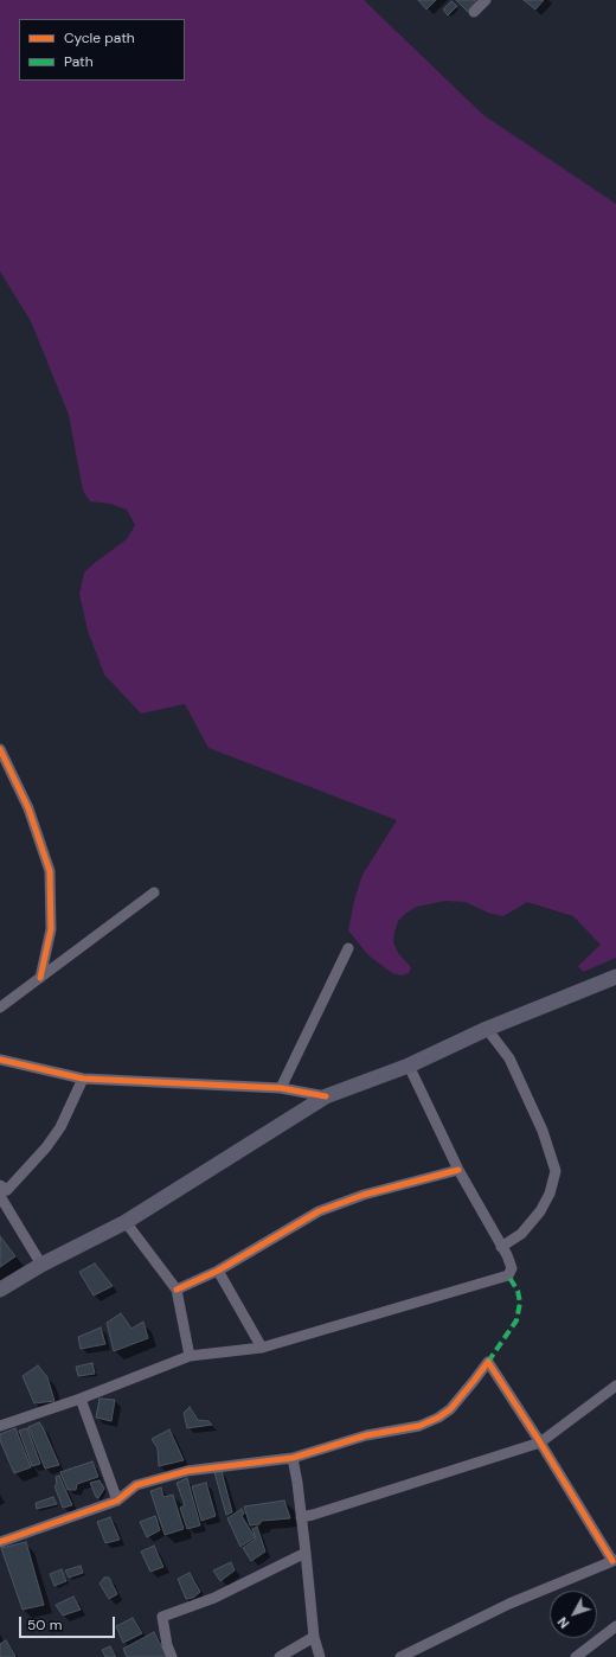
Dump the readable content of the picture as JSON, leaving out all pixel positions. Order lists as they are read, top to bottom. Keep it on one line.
{"legend":["Cycle path","Path"],"scale_bar":"50 m","north":"bottom left"}
